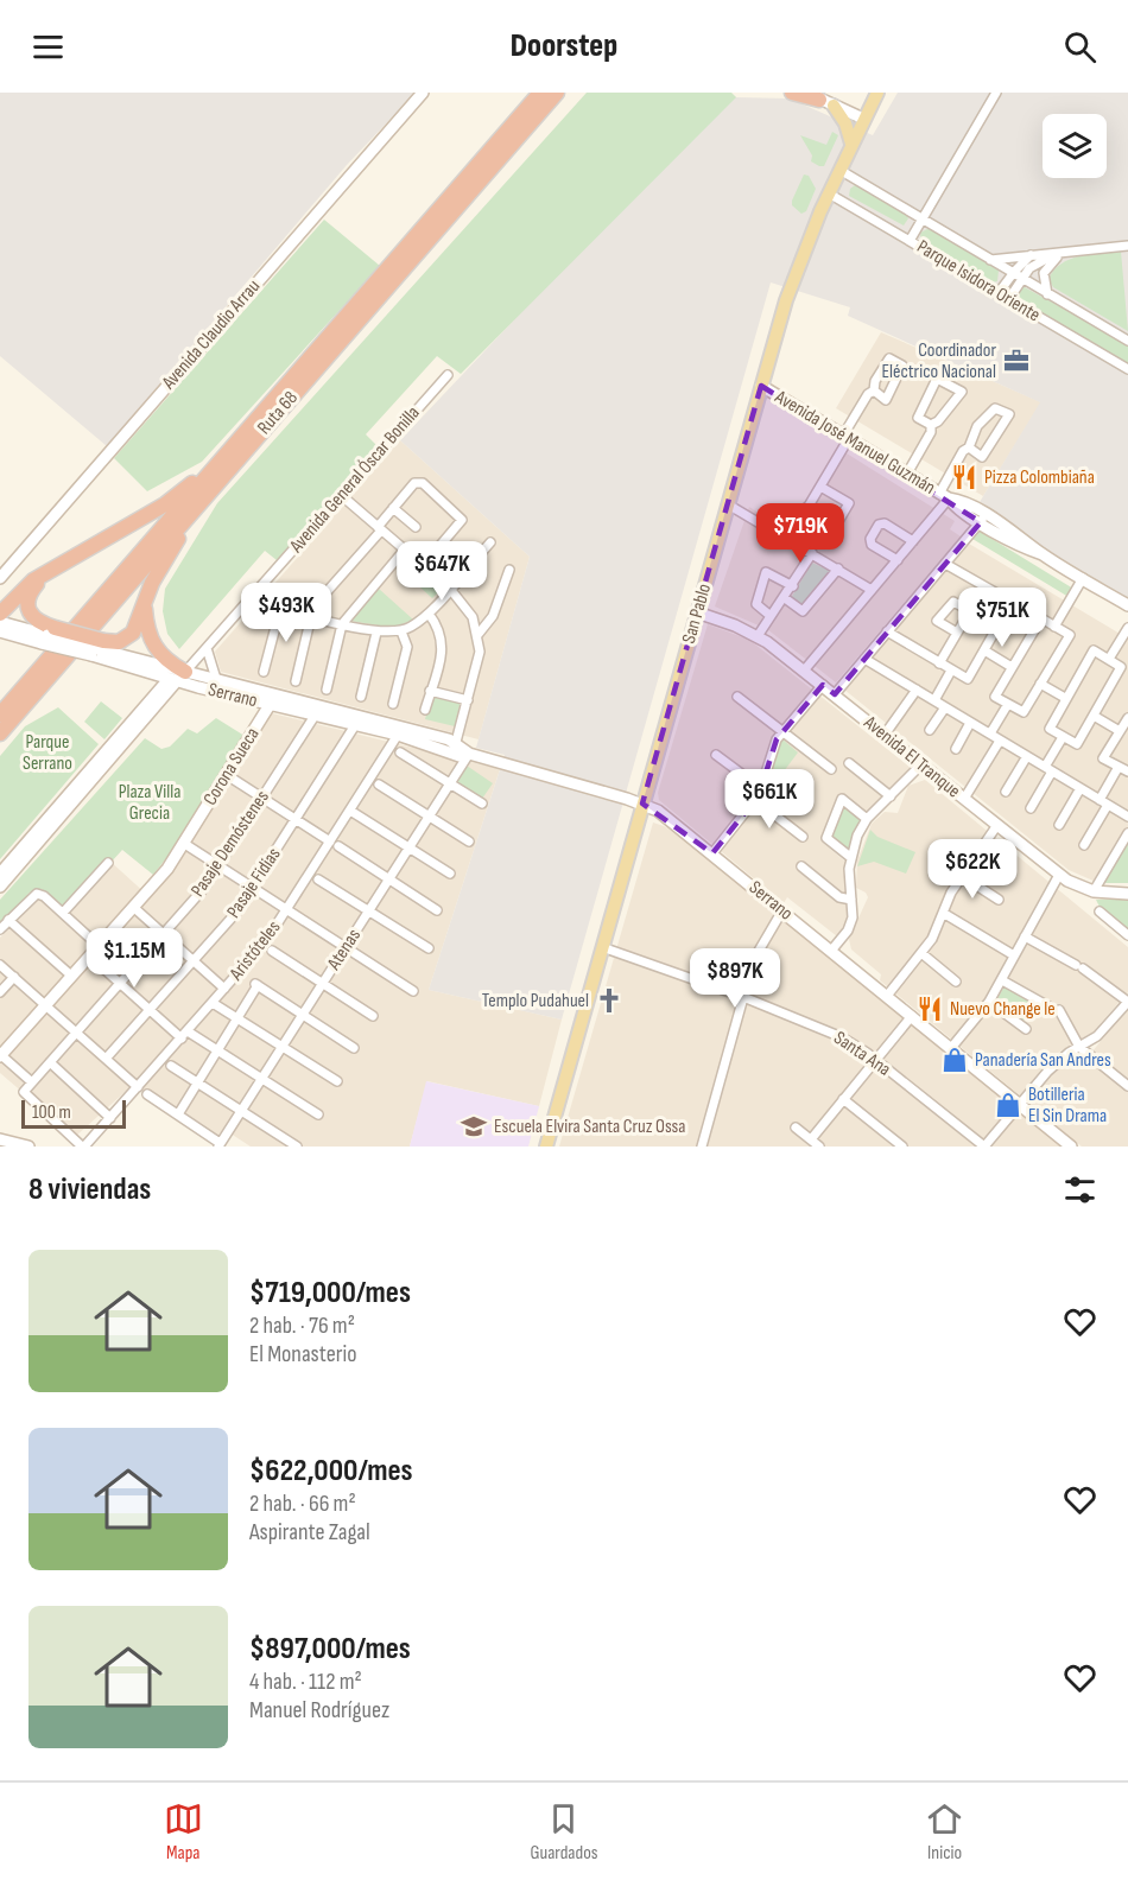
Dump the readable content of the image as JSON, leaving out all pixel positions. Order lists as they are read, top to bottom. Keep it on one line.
{"streets":{"highway":["Ruta 68"],"main road":["San Pablo"],"street":["Parque Isidora Oriente","Avenida Claudio Arrau","Avenida José Manuel Guzmán","Avenida General Óscar Bonilla","Serrano","Avenida El Tranque","Corona Sueca","Pasaje Demóstenes","Pasaje Fidias","Atenas","Aristóteles","Santa Ana"]},"crossings":[["Parque Isidora Oriente","San Pablo"],["Avenida José Manuel Guzmán","San Pablo"],["Avenida General Óscar Bonilla","Serrano"],["San Pablo","Serrano"],["San Pablo","Avenida El Tranque"],["San Pablo","Santa Ana"],["Serrano","Corona Sueca"],["Serrano","Pasaje Demóstenes"],["Serrano","Pasaje Fidias"],["Serrano","Atenas"],["Serrano","Aristóteles"],["Pasaje Demóstenes","Aristóteles"]],"parks":["Parque Serrano","Plaza Villa Grecia"],"places":{"office":["Coordinador Eléctrico Nacional"],"restaurant":["Pizza Colombiaña","Nuevo Change le"],"church":["Templo Pudahuel"],"shop":["Panadería San Andres","Botilleria El Sin Drama"],"school or university":["Escuela Elvira Santa Cruz Ossa"]},"scale_bar":"100 m","page":{"header":"Doorstep","price":["$719K","$647K","$493K","$751K","$661K","$622K","$1.15M","$897K"],"scale":"100 m","heading":"8 viviendas","list":[{"name":"$719,000/mes","note":"2 hab. · 76 m² · El Monasterio"},{"name":"$622,000/mes","note":"2 hab. · 66 m² · Aspirante Zagal"},{"name":"$897,000/mes","note":"4 hab. · 112 m² · Manuel Rodríguez"}],"tabs":["Mapa","Guardados","Inicio"]}}
